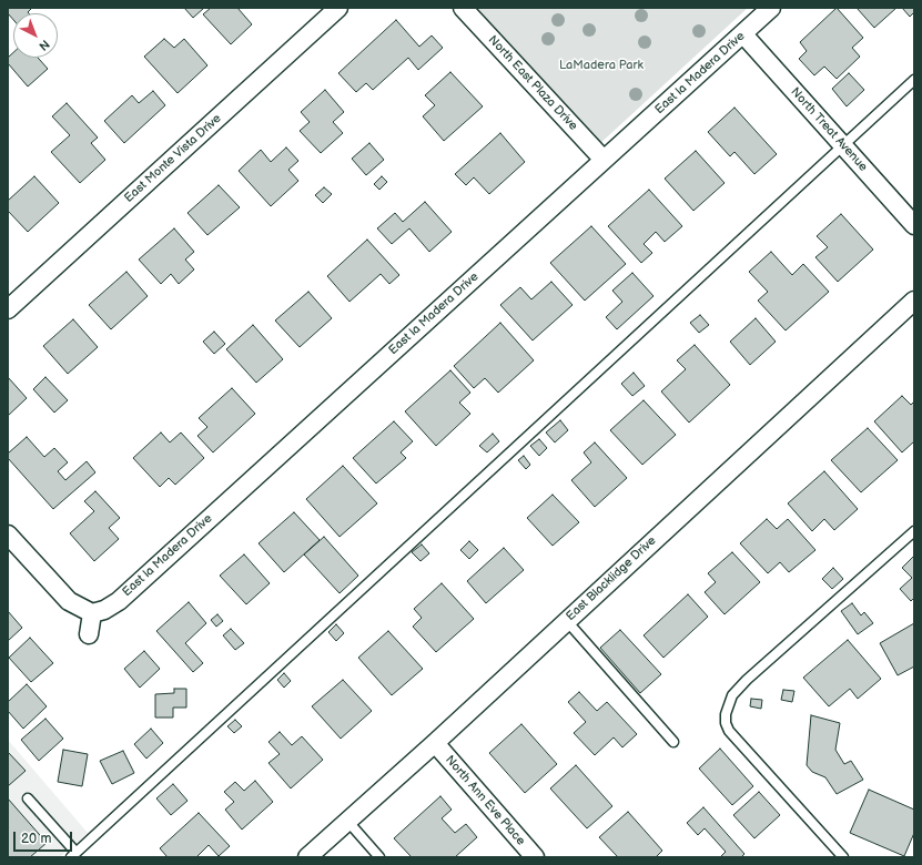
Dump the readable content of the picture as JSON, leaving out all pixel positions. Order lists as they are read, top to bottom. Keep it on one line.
{"streets":{"street":["East la Madera Drive","North East Plaza Drive","North Treat Avenue","East Monte Vista Drive","East Blacklidge Drive","North Ann Eve Place"]},"crossings":[["East la Madera Drive","North East Plaza Drive"],["East la Madera Drive","North Treat Avenue"],["East Blacklidge Drive","North Ann Eve Place"]],"parks":["LaMadera Park"],"scale_bar":"20 m","north":"bottom right"}
